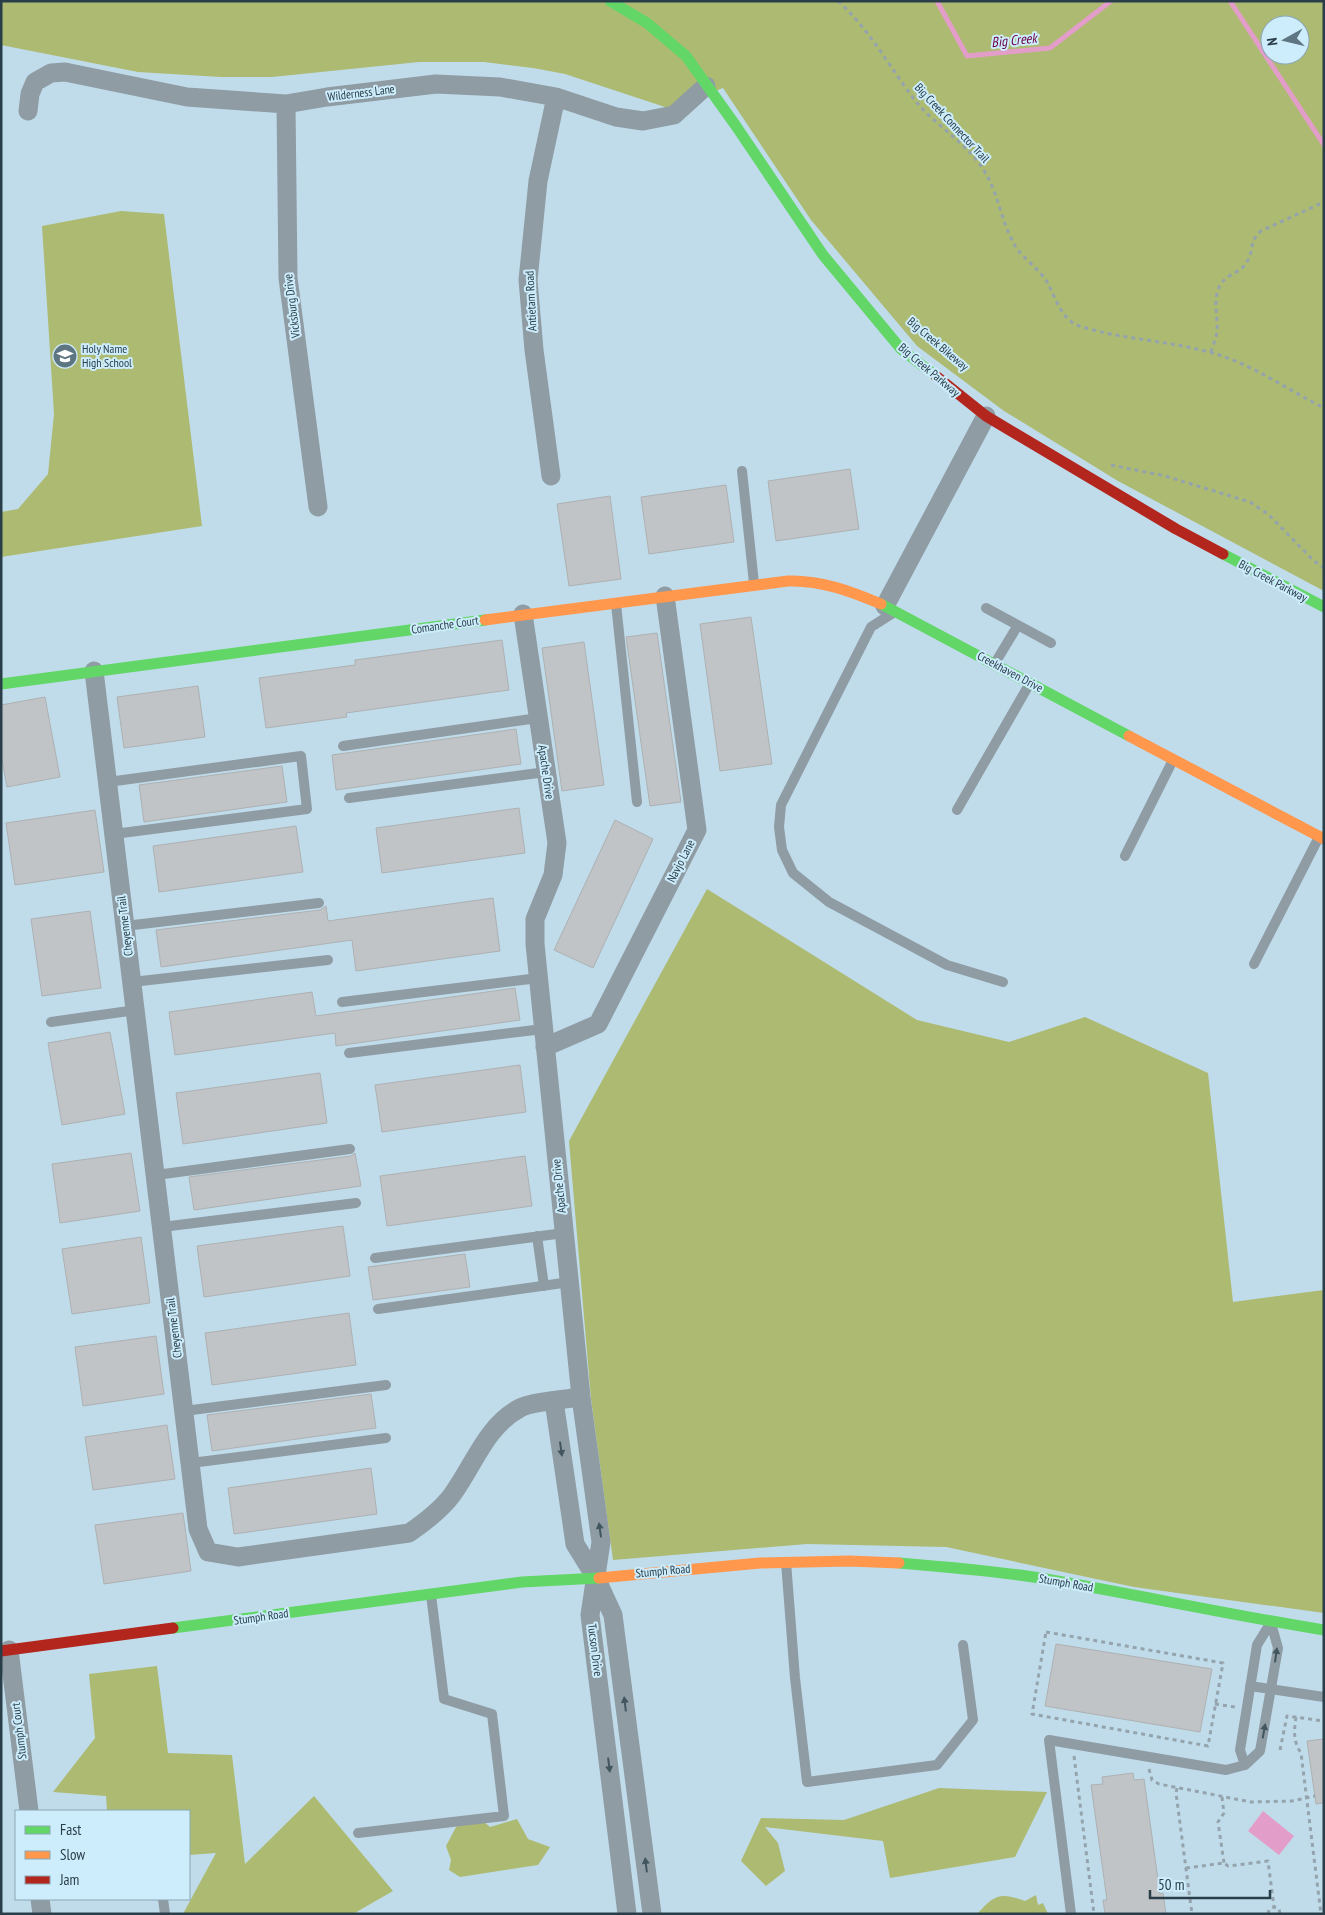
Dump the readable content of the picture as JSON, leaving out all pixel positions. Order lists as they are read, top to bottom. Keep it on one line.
{"streets":{"street":["Wilderness Lane","Antietam Road","Vicksburg Drive","Big Creek Parkway","Comanche Court","Creekhaven Drive","Apache Drive","Navjo Lane","Cheyenne Trail","Stumph Road","Tucson Drive","Stumph Court"],"path":["Big Creek Connector Trail"]},"crossings":[["Wilderness Lane","Antietam Road"],["Wilderness Lane","Vicksburg Drive"],["Wilderness Lane","Big Creek Parkway"],["Comanche Court","Creekhaven Drive"],["Comanche Court","Apache Drive"],["Comanche Court","Navjo Lane"],["Comanche Court","Cheyenne Trail"],["Apache Drive","Navjo Lane"],["Apache Drive","Cheyenne Trail"],["Apache Drive","Stumph Road"],["Apache Drive","Tucson Drive"],["Stumph Road","Tucson Drive"],["Stumph Road","Stumph Court"]],"water":["Big Creek"],"places":{"school or university":["Holy Name High School"]},"legend":["Fast","Slow","Jam"],"scale_bar":"50 m","north":"left"}
